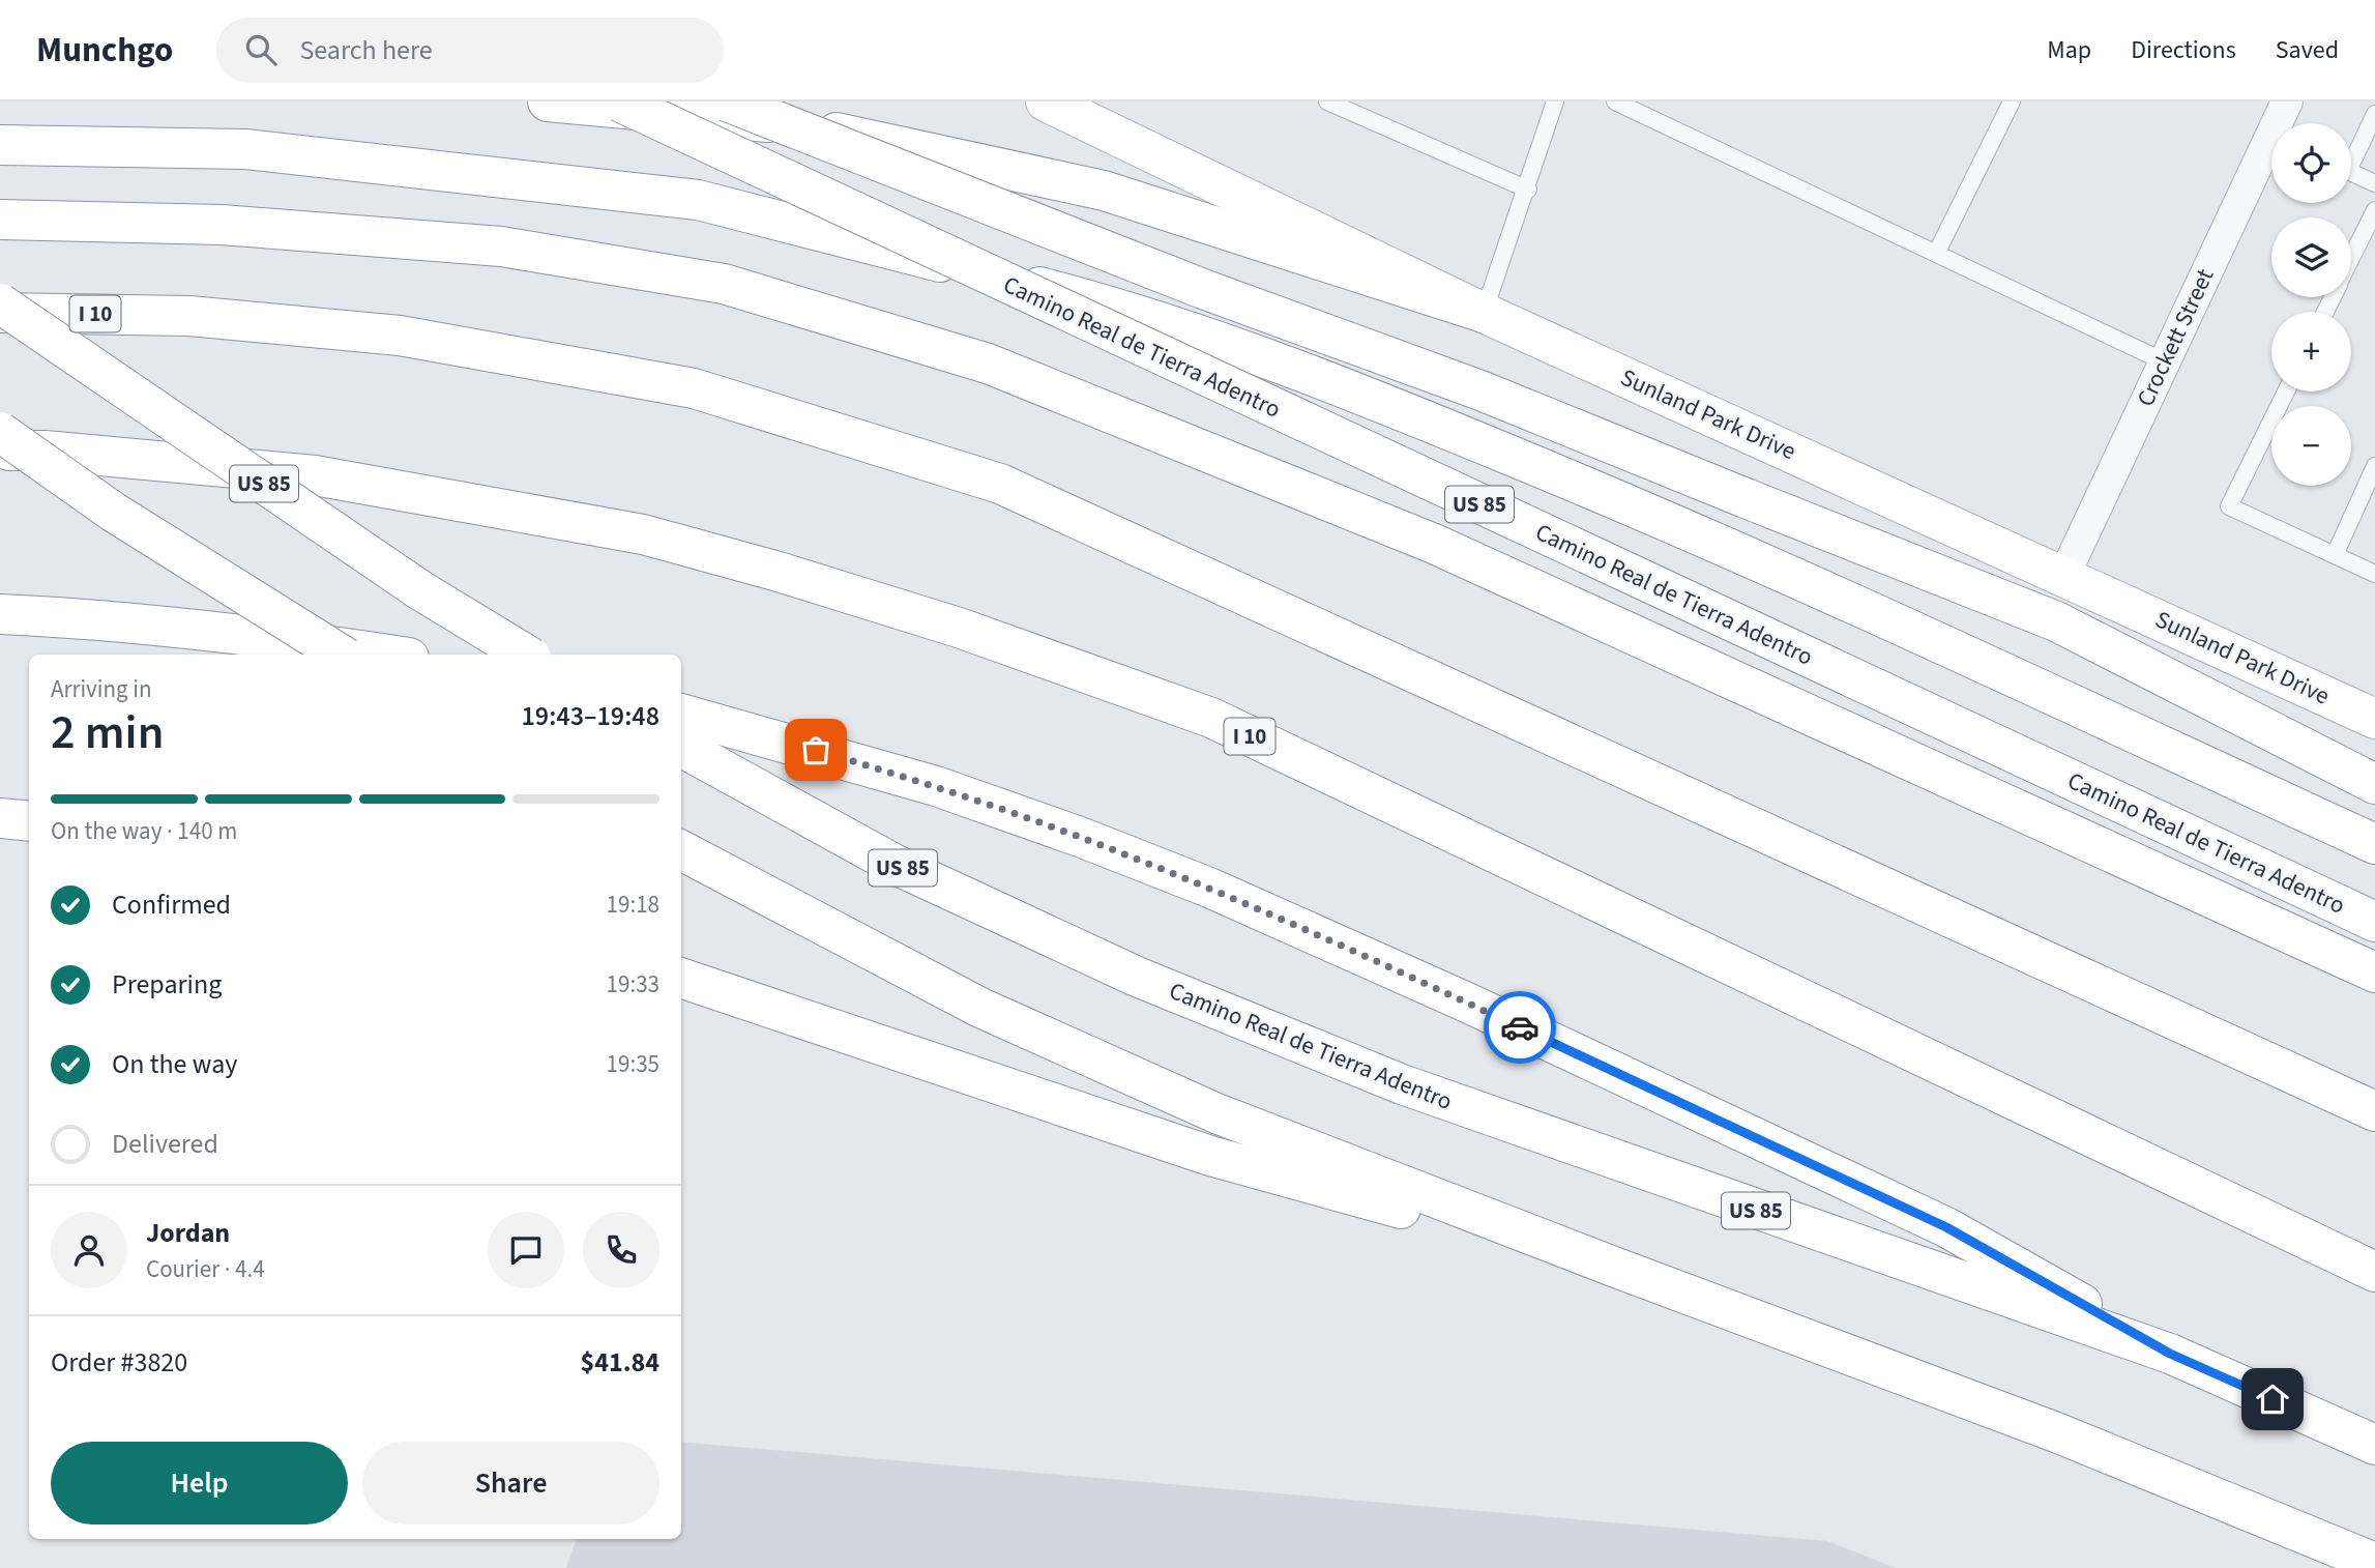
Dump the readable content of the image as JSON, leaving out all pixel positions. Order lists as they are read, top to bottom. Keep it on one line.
{"streets":{"main road":["I 10","Camino Real de Tierra Adentro","Sunland Park Drive","US 85"],"street":["Crockett Street"]},"crossings":[["Crockett Street","Sunland Park Drive"]],"page":{"header":"Munchgo","search":"Search here","nav":["Map","Directions","Saved"],"map_buttons":["+","−"],"heading":["2 min","Arriving in","19:43–19:48"],"panel":["Jordan","Courier · 4.4","Order #3820","$41.84"],"bar":"On the way · 140 m","list":[["Confirmed","19:18"],["Preparing","19:33"],["On the way","19:35"],"Delivered"],"buttons":["Help","Share"]}}
